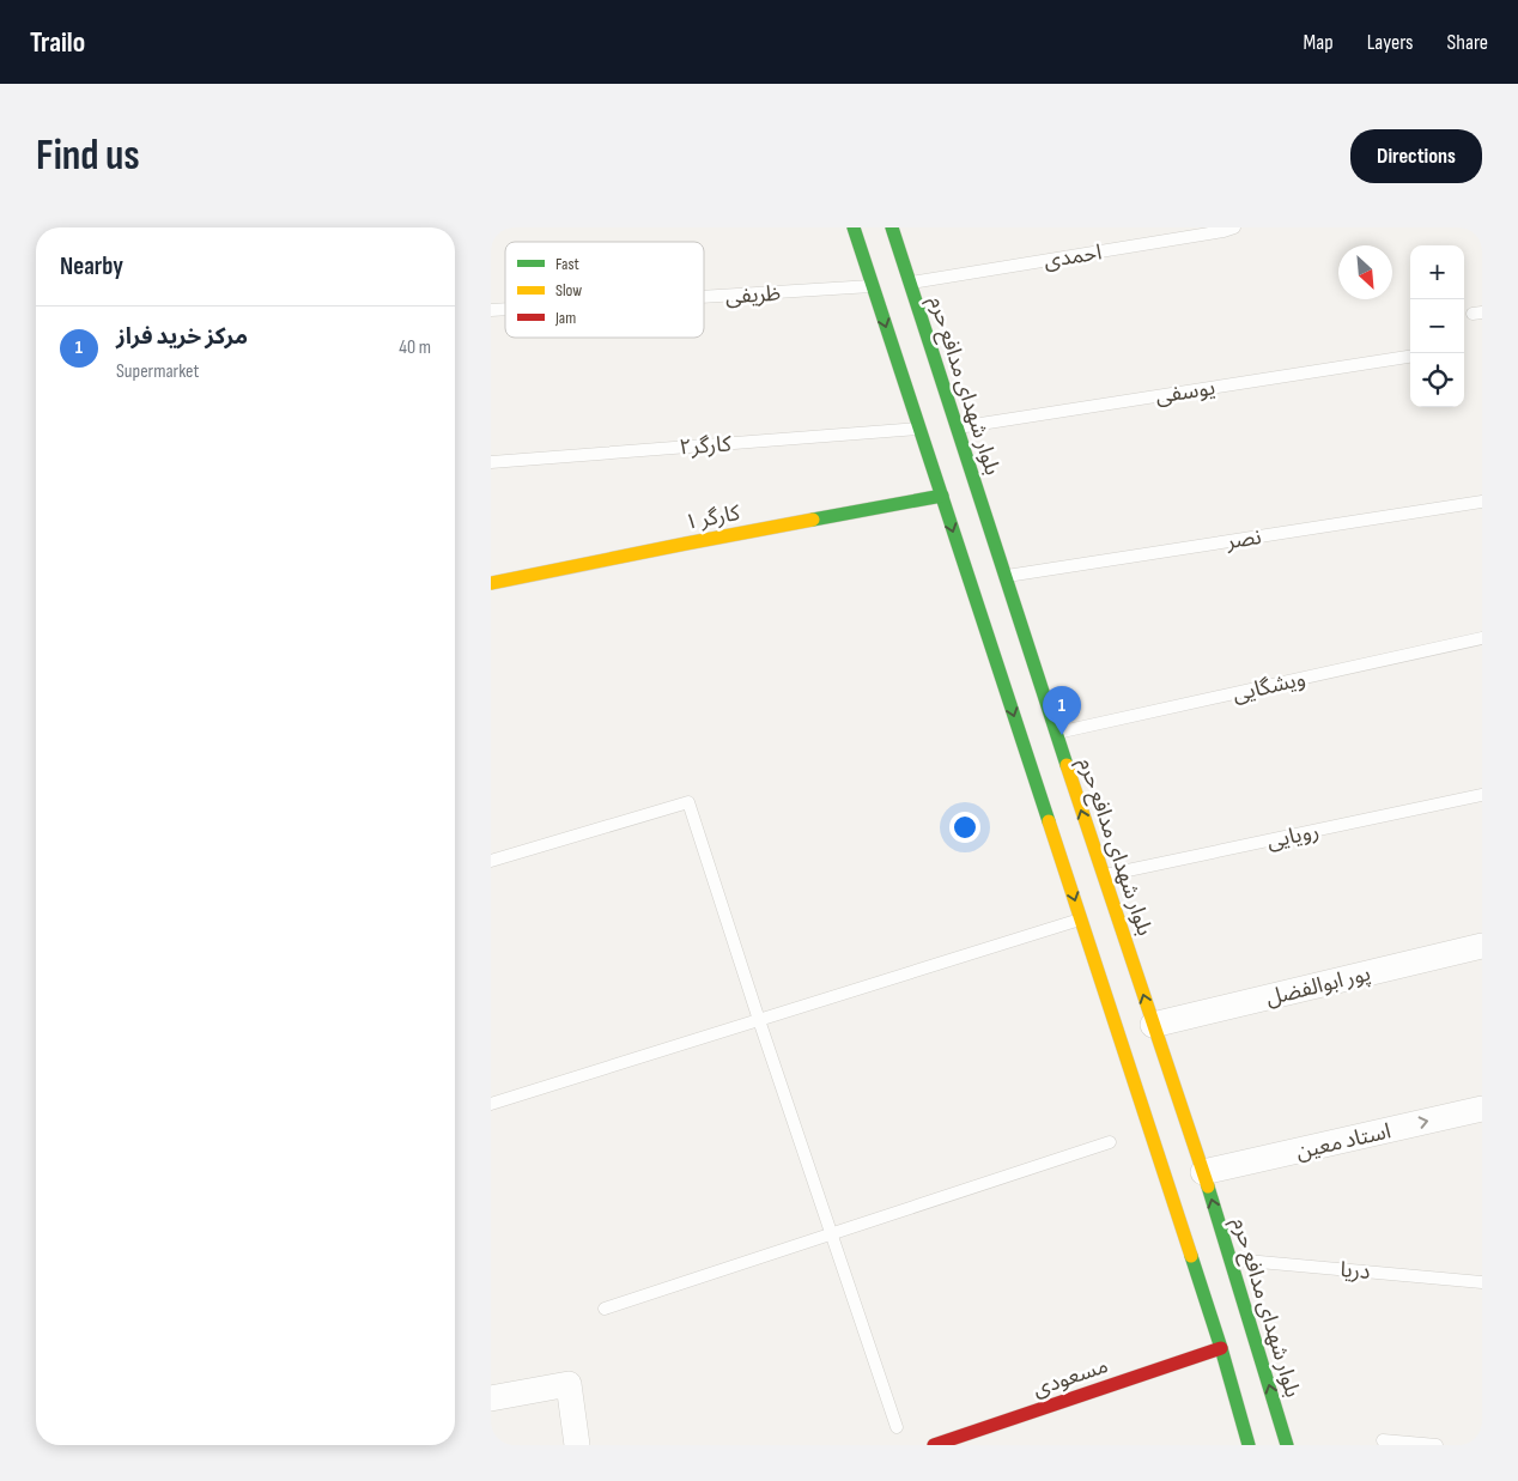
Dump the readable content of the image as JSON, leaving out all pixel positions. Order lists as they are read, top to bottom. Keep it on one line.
{"streets":{"main road":["بلوار شهدای مدافع حرم","کارگر ۱","مسعودی"],"street":["پور ابوالفضل","استاد معین"],"lane":["احمدی","ظریفی","یوسفی","کارگر۲","نصر","ویشگایی","رویایی","دریا"]},"crossings":[["احمدی","بلوار شهدای مدافع حرم"],["بلوار شهدای مدافع حرم","یوسفی"],["بلوار شهدای مدافع حرم","نصر"],["بلوار شهدای مدافع حرم","ویشگایی"],["بلوار شهدای مدافع حرم","رویایی"],["بلوار شهدای مدافع حرم","پور ابوالفضل"],["بلوار شهدای مدافع حرم","استاد معین"],["بلوار شهدای مدافع حرم","دریا"]],"one_way":["استاد معین"],"legend":["Fast","Slow","Jam"],"north":"bottom right","page":{"header":"Trailo","nav":["Map","Layers","Share"],"buttons":"Directions","title":"Find us","heading":"Nearby","map_buttons":["+","−"],"list":[{"mark":"1","name":"مرکز خرید فراز","note":"Supermarket","value":"40 m"}],"pins":"1"}}
